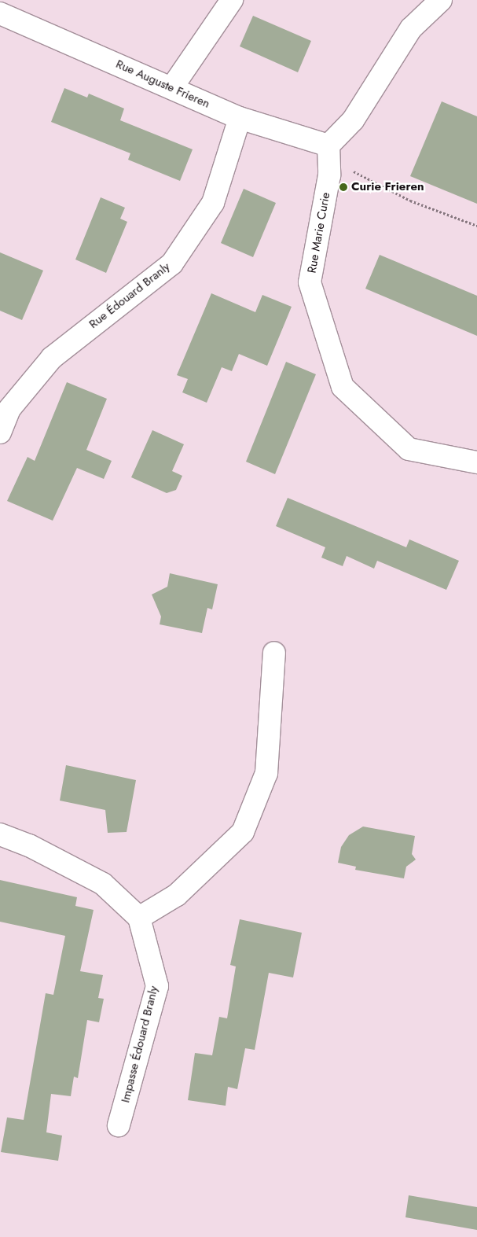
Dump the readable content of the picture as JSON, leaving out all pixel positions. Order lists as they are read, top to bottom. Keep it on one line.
{"streets":{"street":["Rue Auguste Frieren","Rue Marie Curie","Rue Édouard Branly","Impasse Édouard Branly"]},"crossings":[["Rue Auguste Frieren","Rue Marie Curie"],["Rue Auguste Frieren","Rue Édouard Branly"]],"places":["Curie Frieren"]}
